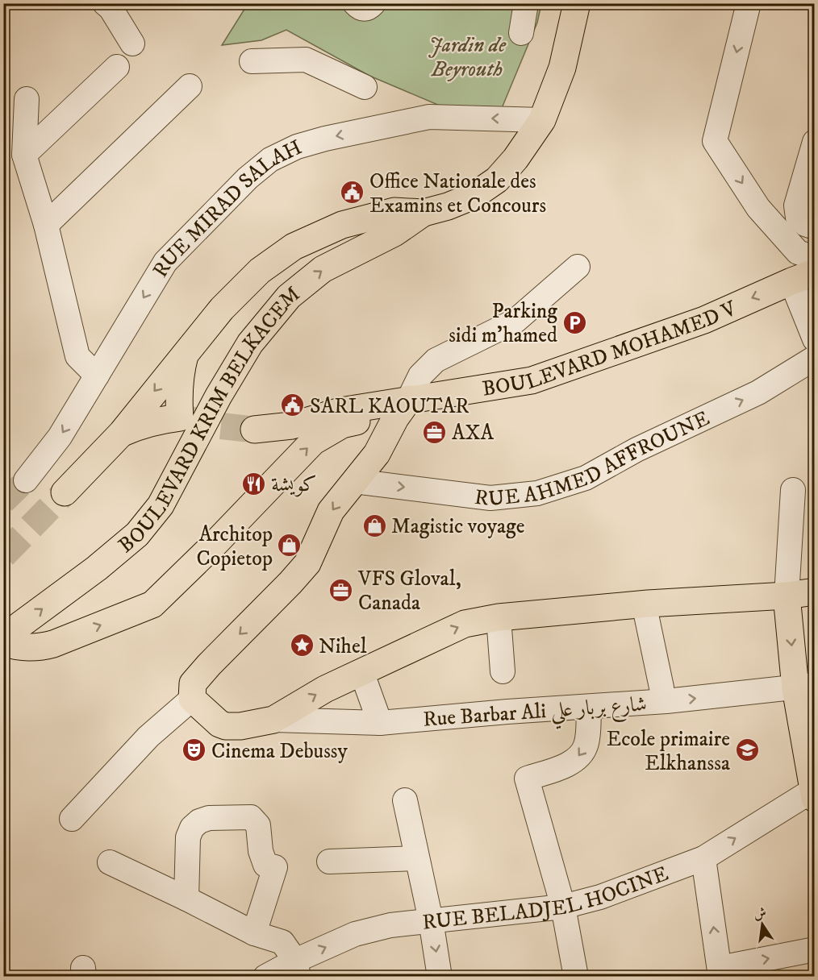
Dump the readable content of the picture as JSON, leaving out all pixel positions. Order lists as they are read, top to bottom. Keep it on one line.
{"streets":{"main road":["BOULEVARD MOHAMED V","BOULEVARD KRIM BELKACEM"],"street":["RUE MIRAD SALAH","RUE AHMED AFFROUNE","Rue Barbar Ali شارع بربار علي","RUE BELADJEL HOCINE"]},"one_way":["RUE AHMED AFFROUNE","Rue Barbar Ali شارع بربار علي"],"parks":["Jardin de Beyrouth"],"places":{"public building":["Office Nationale des Examins et Concours","SARL KAOUTAR"],"parking":["Parking sidi m'hamed"],"office":["AXA","VFS Gloval, Canada"],"restaurant":["كويشة"],"shop":["Magistic voyage","Architop Copietop"],"place":["Nihel"],"theatre":["Cinema Debussy"],"school or university":["Ecole primaire Elkhanssa"]},"north":"top"}
